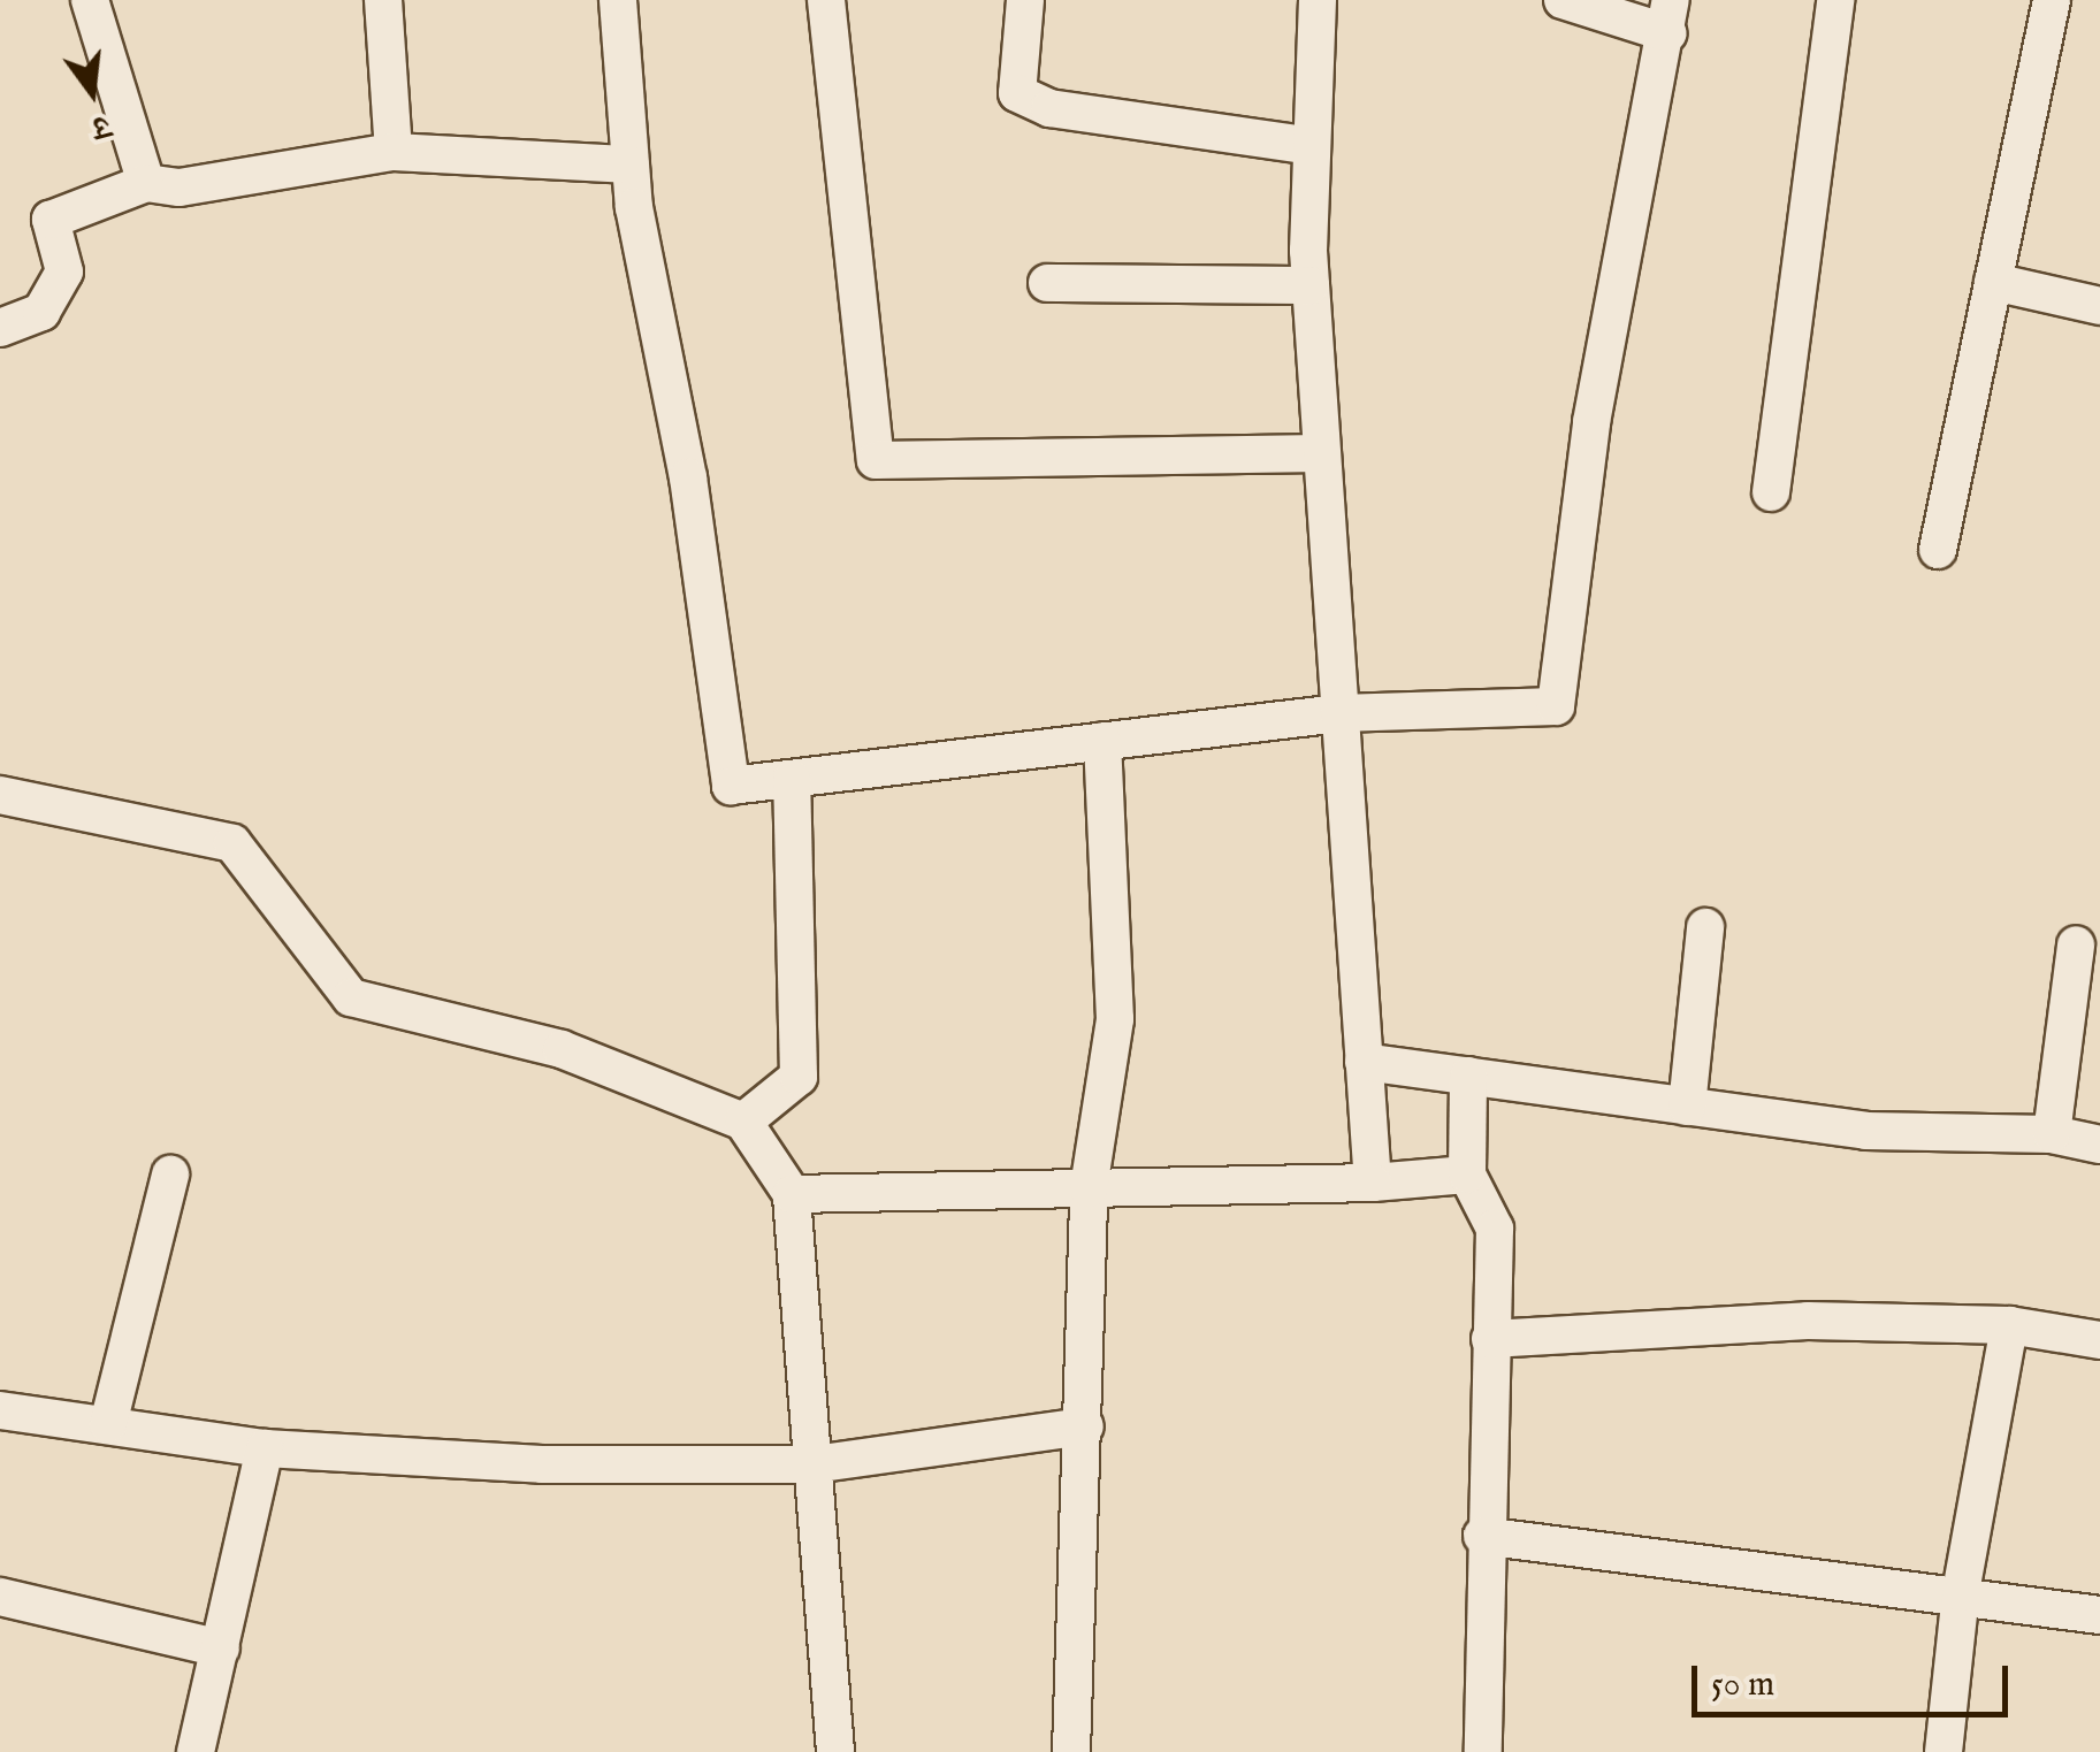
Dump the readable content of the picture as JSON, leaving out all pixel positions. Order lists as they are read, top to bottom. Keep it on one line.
{"scale_bar":"50 m","north":"bottom"}
